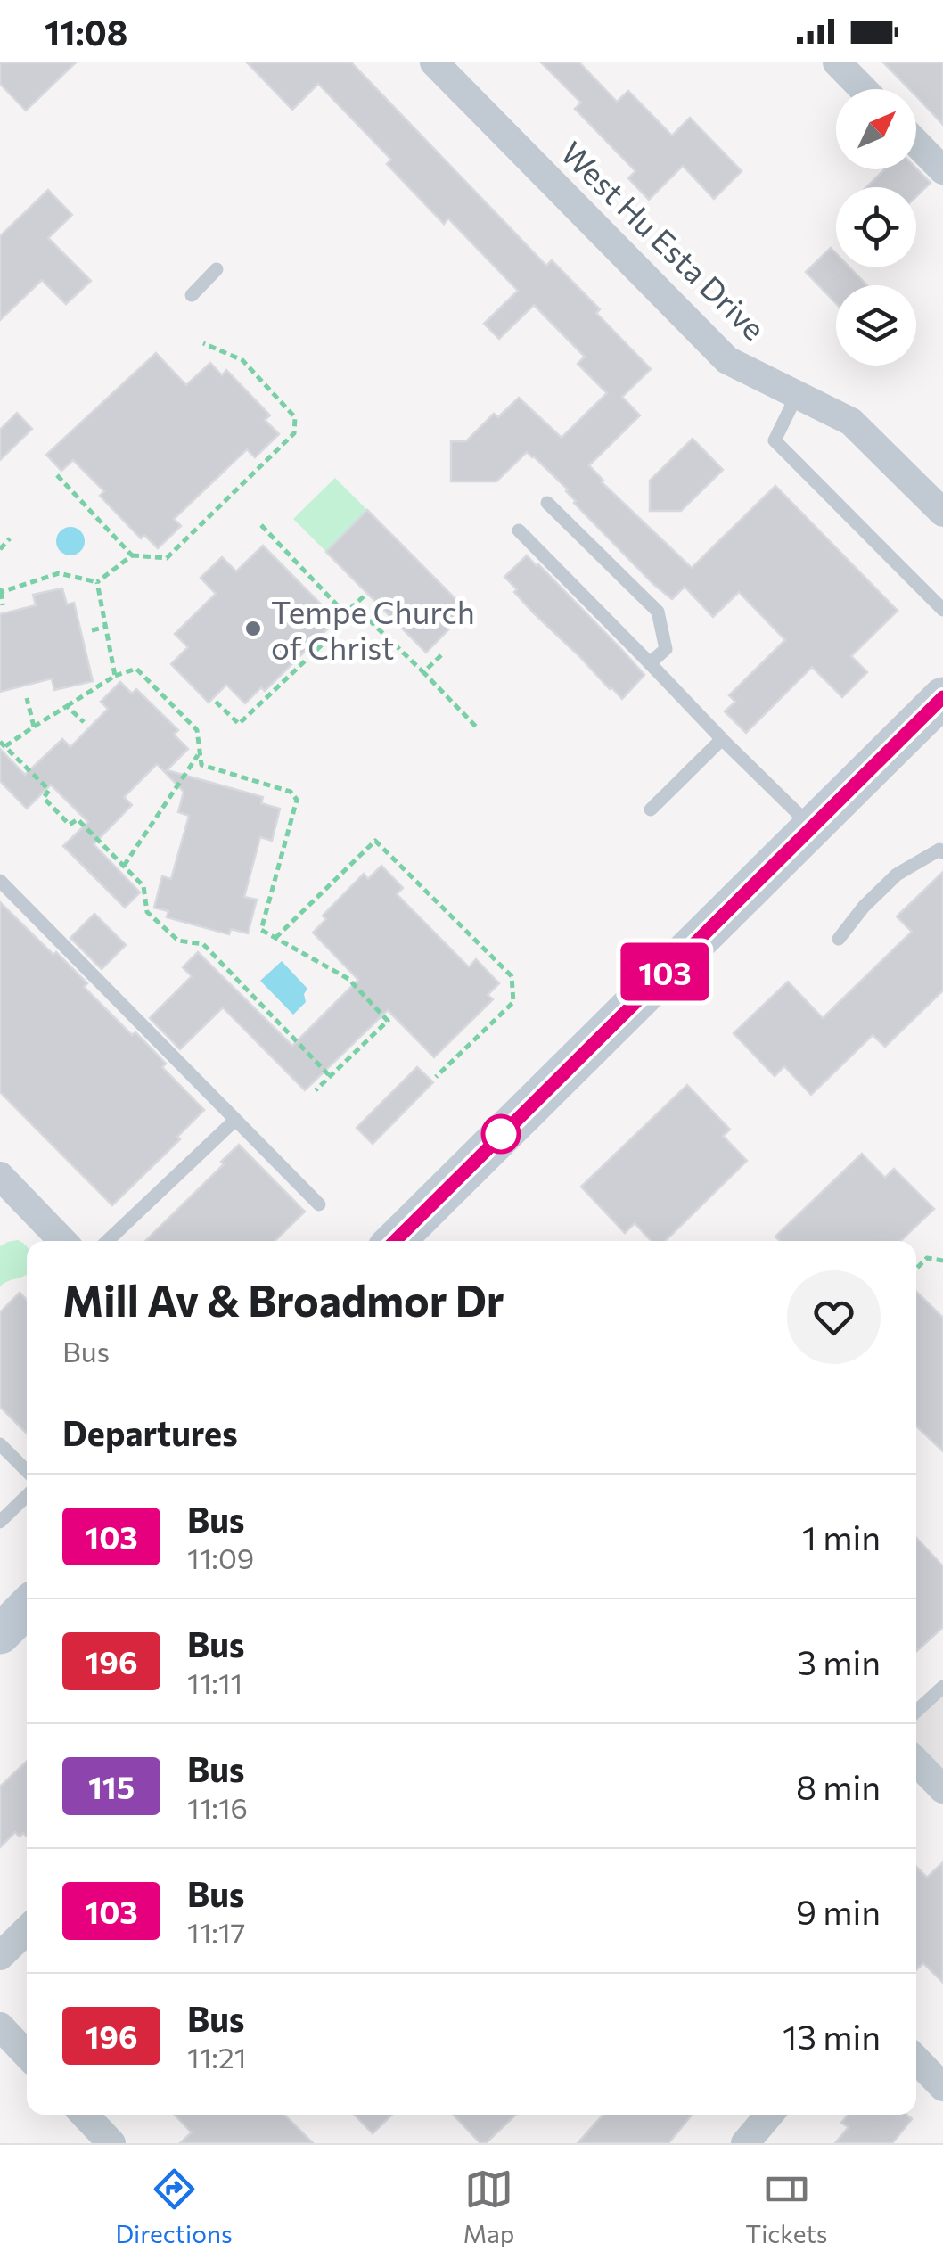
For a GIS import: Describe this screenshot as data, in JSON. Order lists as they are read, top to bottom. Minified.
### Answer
{"streets":{"street":["West Hu Esta Drive"]},"places":["Tempe Church of Christ"],"lines":["bus line 103"],"north":"top right","page":{"status":"11:08","on_map":"103","heading":[["Mill Av & Broadmor Dr","Bus"],"Departures"],"list":[{"mark":"103","name":"Bus","note":"11:09","value":"1 min"},{"mark":"196","name":"Bus","note":"11:11","value":"3 min"},{"mark":"115","name":"Bus","note":"11:16","value":"8 min"},{"mark":"103","name":"Bus","note":"11:17","value":"9 min"},{"mark":"196","name":"Bus","note":"11:21","value":"13 min"}],"tabs":["Directions","Map","Tickets"]}}
